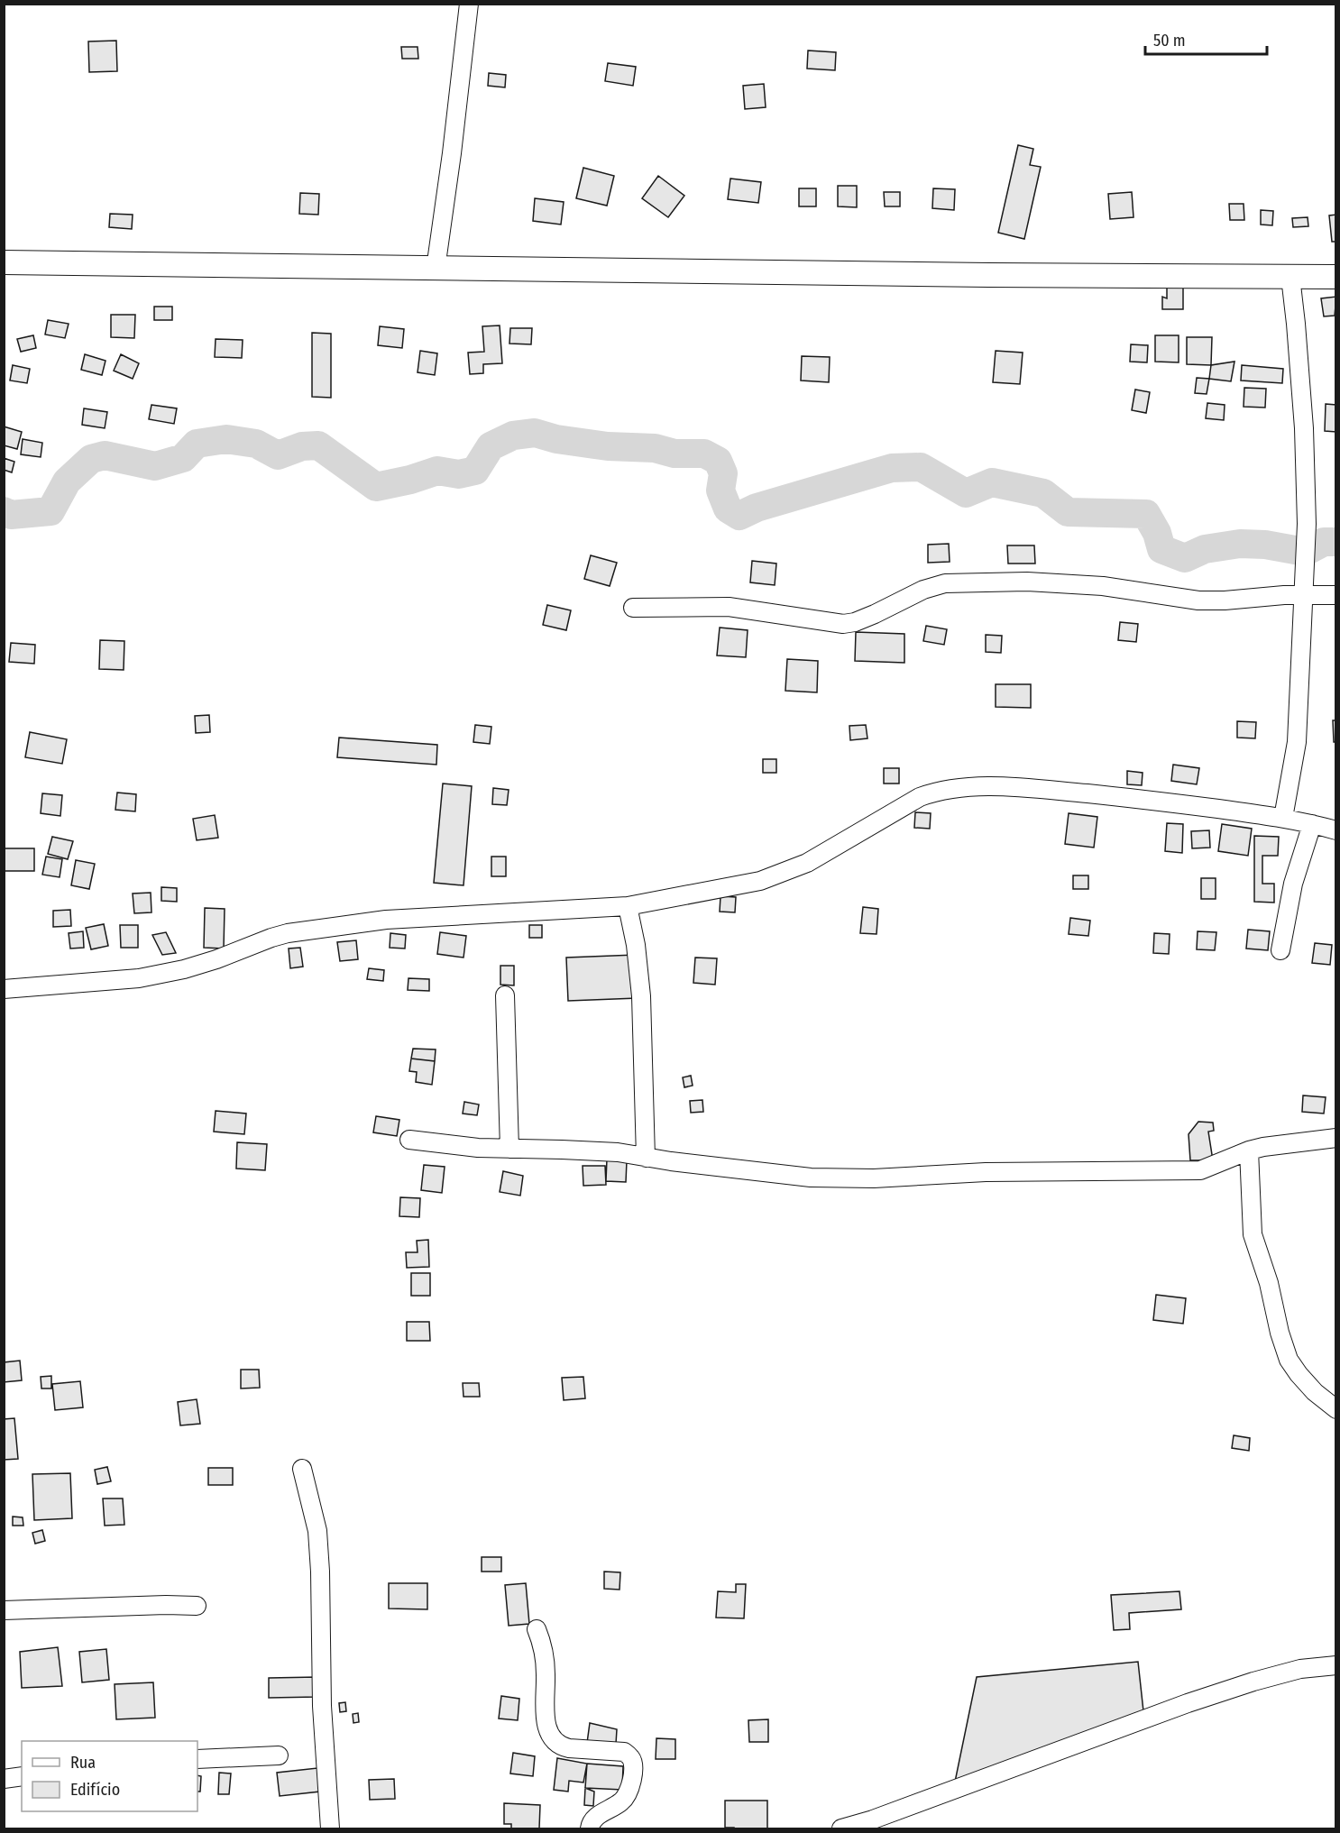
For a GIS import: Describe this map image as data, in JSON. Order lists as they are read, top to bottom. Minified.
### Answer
{"legend":["Rua","Edifício"],"scale_bar":"50 m"}
